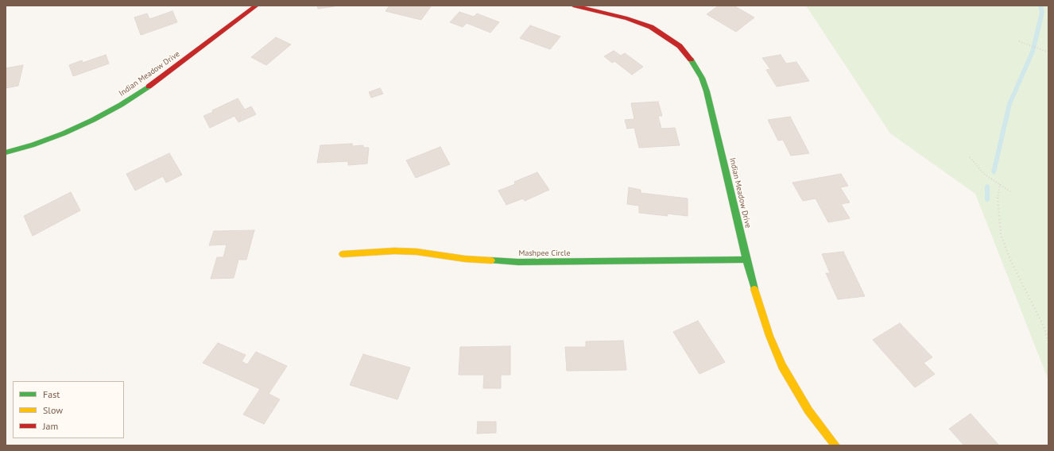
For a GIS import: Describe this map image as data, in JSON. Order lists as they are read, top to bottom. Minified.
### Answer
{"streets":{"street":["Indian Meadow Drive","Mashpee Circle"]},"crossings":[["Indian Meadow Drive","Mashpee Circle"]],"legend":["Fast","Slow","Jam"]}
